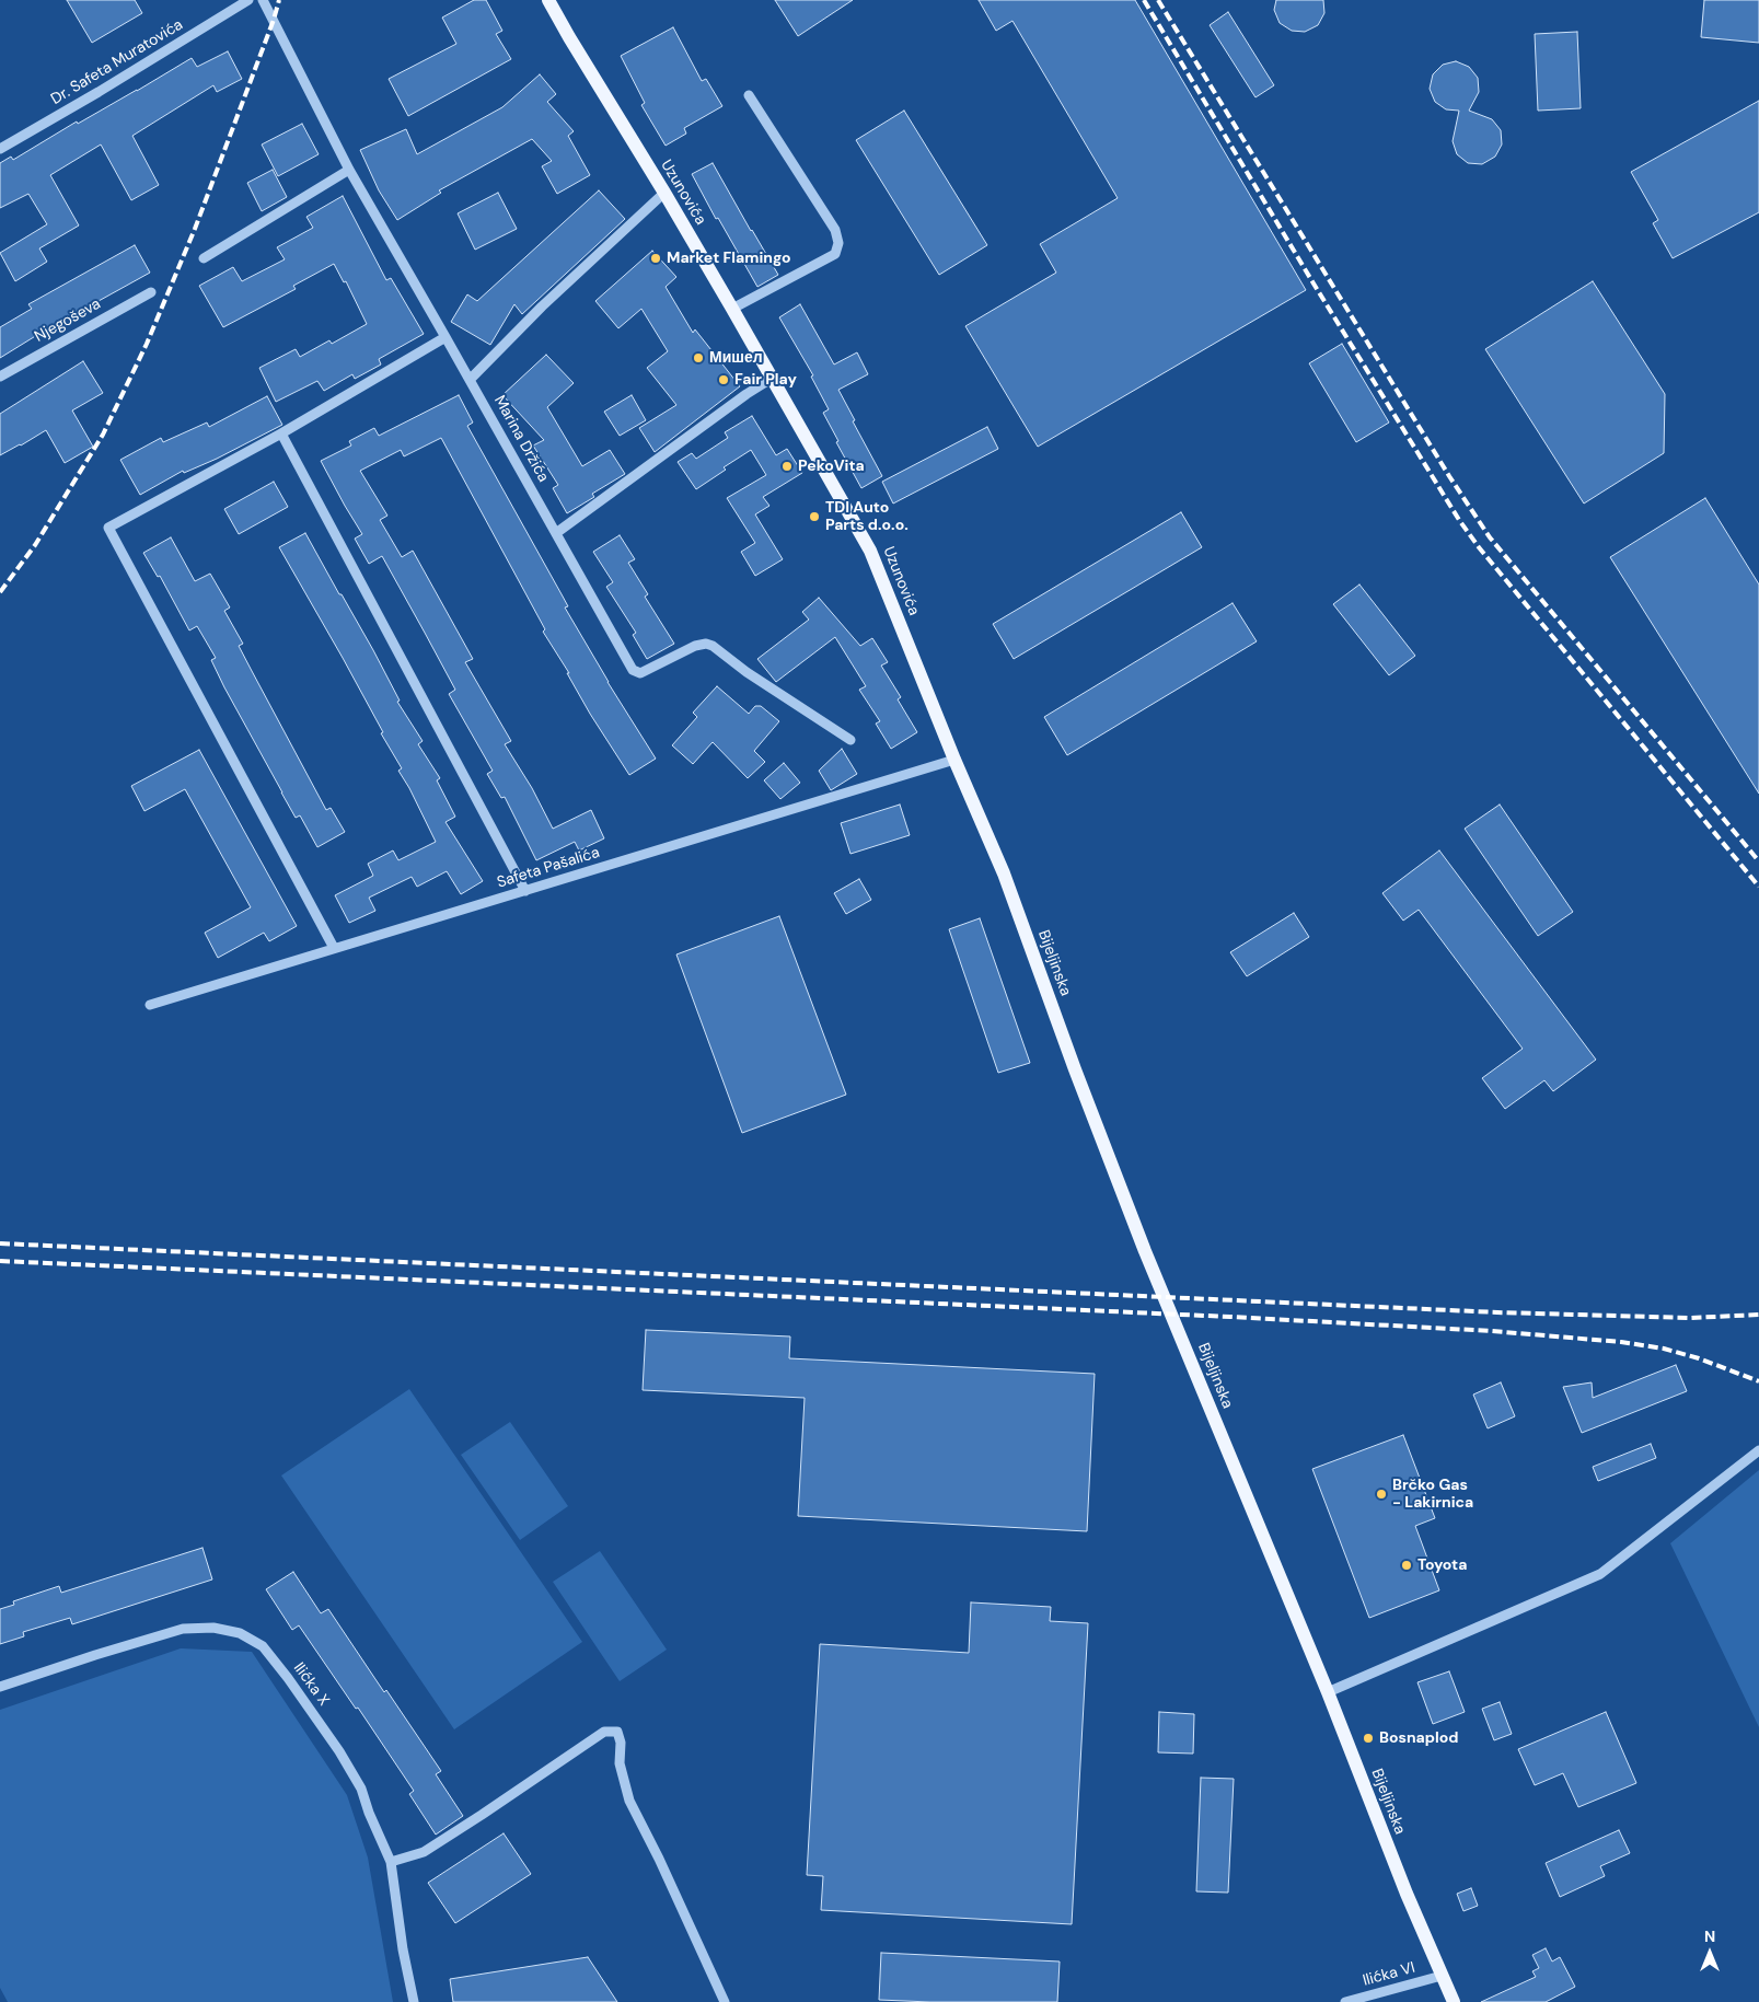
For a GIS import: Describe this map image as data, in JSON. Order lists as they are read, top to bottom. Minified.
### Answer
{"streets":{"main road":["Uzunovića","Bijeljinska"],"street":["Dr. Safeta Muratovića","Njegoševa","Marina Držića","Safeta Pašalića","Ilićka X","Ilićka VI"]},"crossings":[["Uzunovića","Safeta Pašalića"],["Uzunovića","Bijeljinska"],["Safeta Pašalića","Bijeljinska"],["Bijeljinska","Ilićka VI"]],"places":["Market Flamingo","Мишел","Fair Play","PekoVita","TDI Auto Parts d.o.o.","Brčko Gas - Lakirnica","Toyota","Bosnaplod"],"north":"top"}
